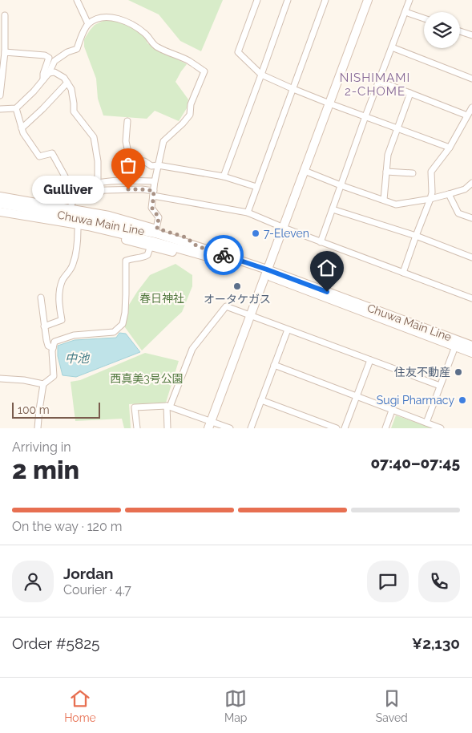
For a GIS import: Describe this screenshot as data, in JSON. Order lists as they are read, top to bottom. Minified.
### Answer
{"streets":{"main road":["Chuwa Main Line"]},"districts":["NISHIMAMI 2-CHOME"],"water":["中池"],"parks":["春日神社","西真美3号公園"],"places":["Gulliver","7-Eleven","オータケガス","住友不動産","Sugi Pharmacy"],"scale_bar":"100 m","page":{"bubble":"Gulliver","scale":"100 m","heading":["2 min","Arriving in","07:40–07:45"],"panel":["Jordan","Courier · 4.7","Order #5825","¥2,130"],"bar":"On the way · 120 m","tabs":["Home","Map","Saved"]}}
